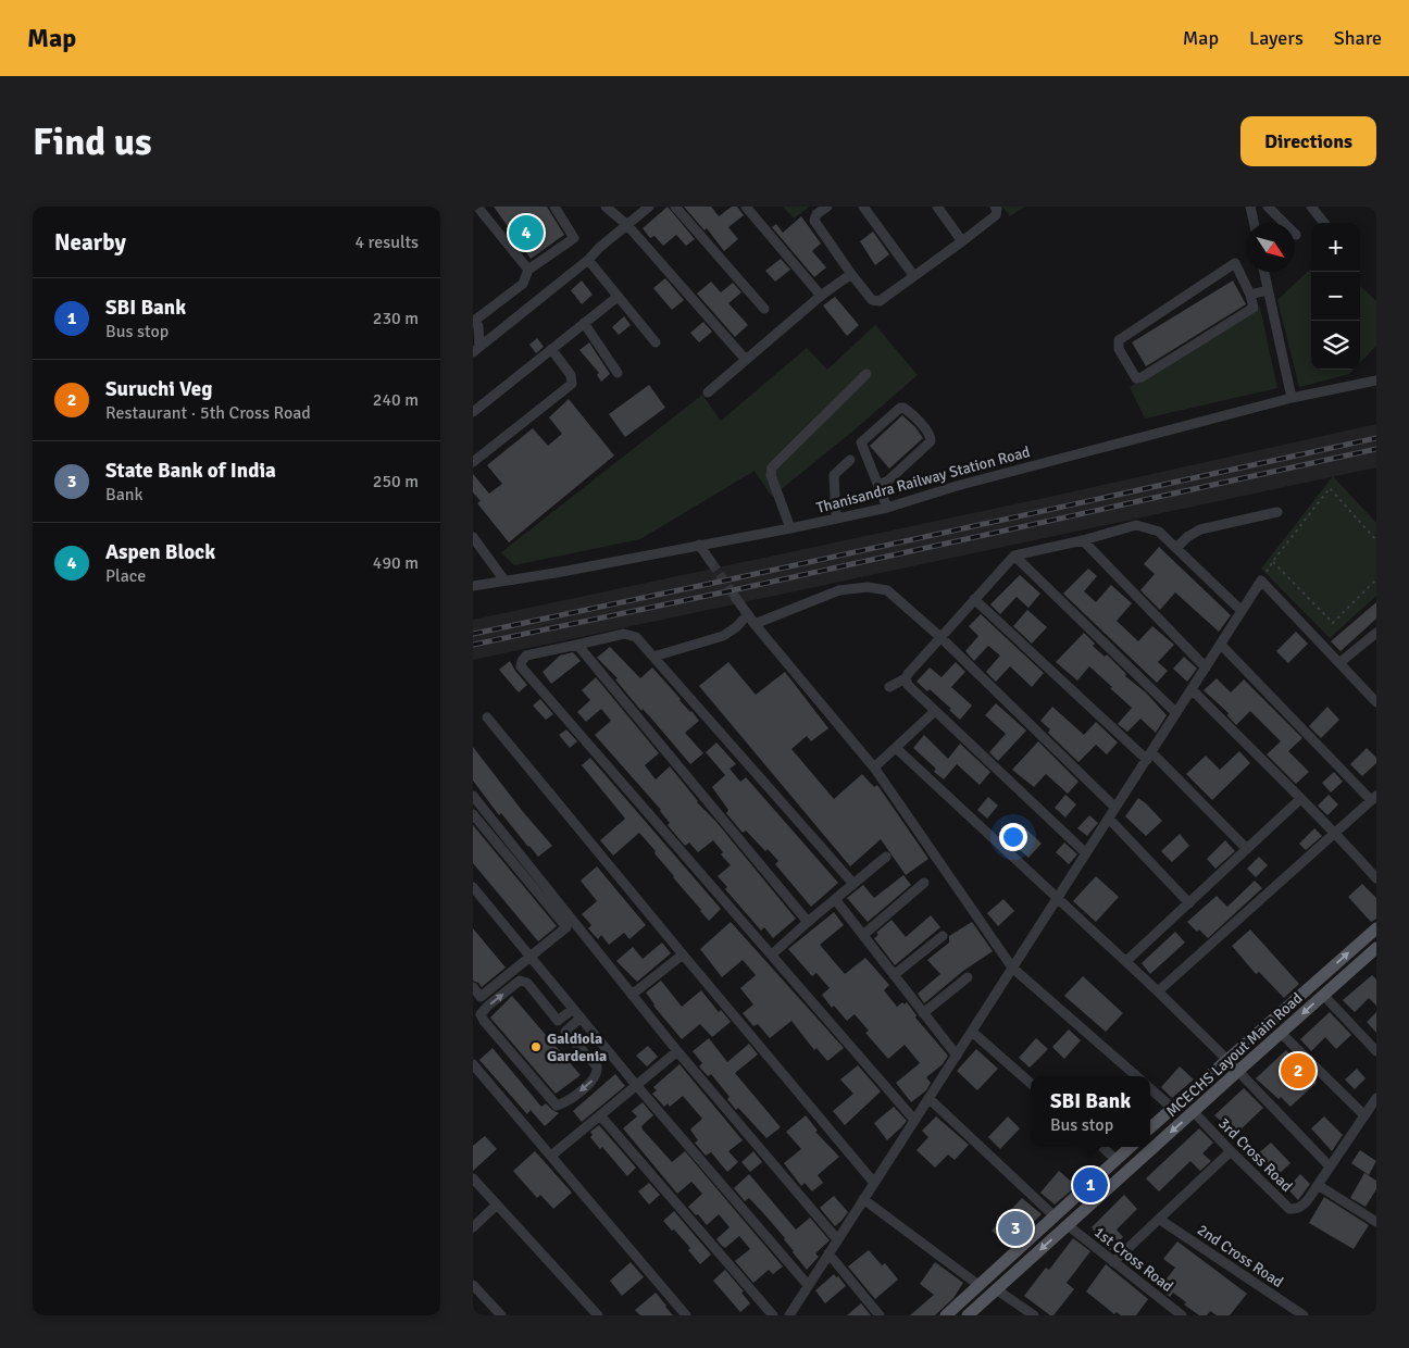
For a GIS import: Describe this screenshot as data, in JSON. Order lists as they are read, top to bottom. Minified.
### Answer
{"streets":{"main road":["MCECHS Layout Main Road"],"street":["Thanisandra Railway Station Road","3rd Cross Road","2nd Cross Road","1st Cross Road"]},"crossings":[["MCECHS Layout Main Road","3rd Cross Road"],["MCECHS Layout Main Road","1st Cross Road"]],"places":["Galdiola Gardenia"],"north":"bottom right","page":{"header":"Map","nav":["Map","Layers","Share"],"buttons":"Directions","title":"Find us","heading":["Nearby","4 results"],"pins":["4","2","1","3"],"map_buttons":["+","−"],"list":[{"mark":"1","name":"SBI Bank","note":"Bus stop","value":"230 m"},{"mark":"2","name":"Suruchi Veg","note":"Restaurant · 5th Cross Road","value":"240 m"},{"mark":"3","name":"State Bank of India","note":"Bank","value":"250 m"},{"mark":"4","name":"Aspen Block","note":"Place","value":"490 m"}],"popup":["SBI Bank","Bus stop"]}}
